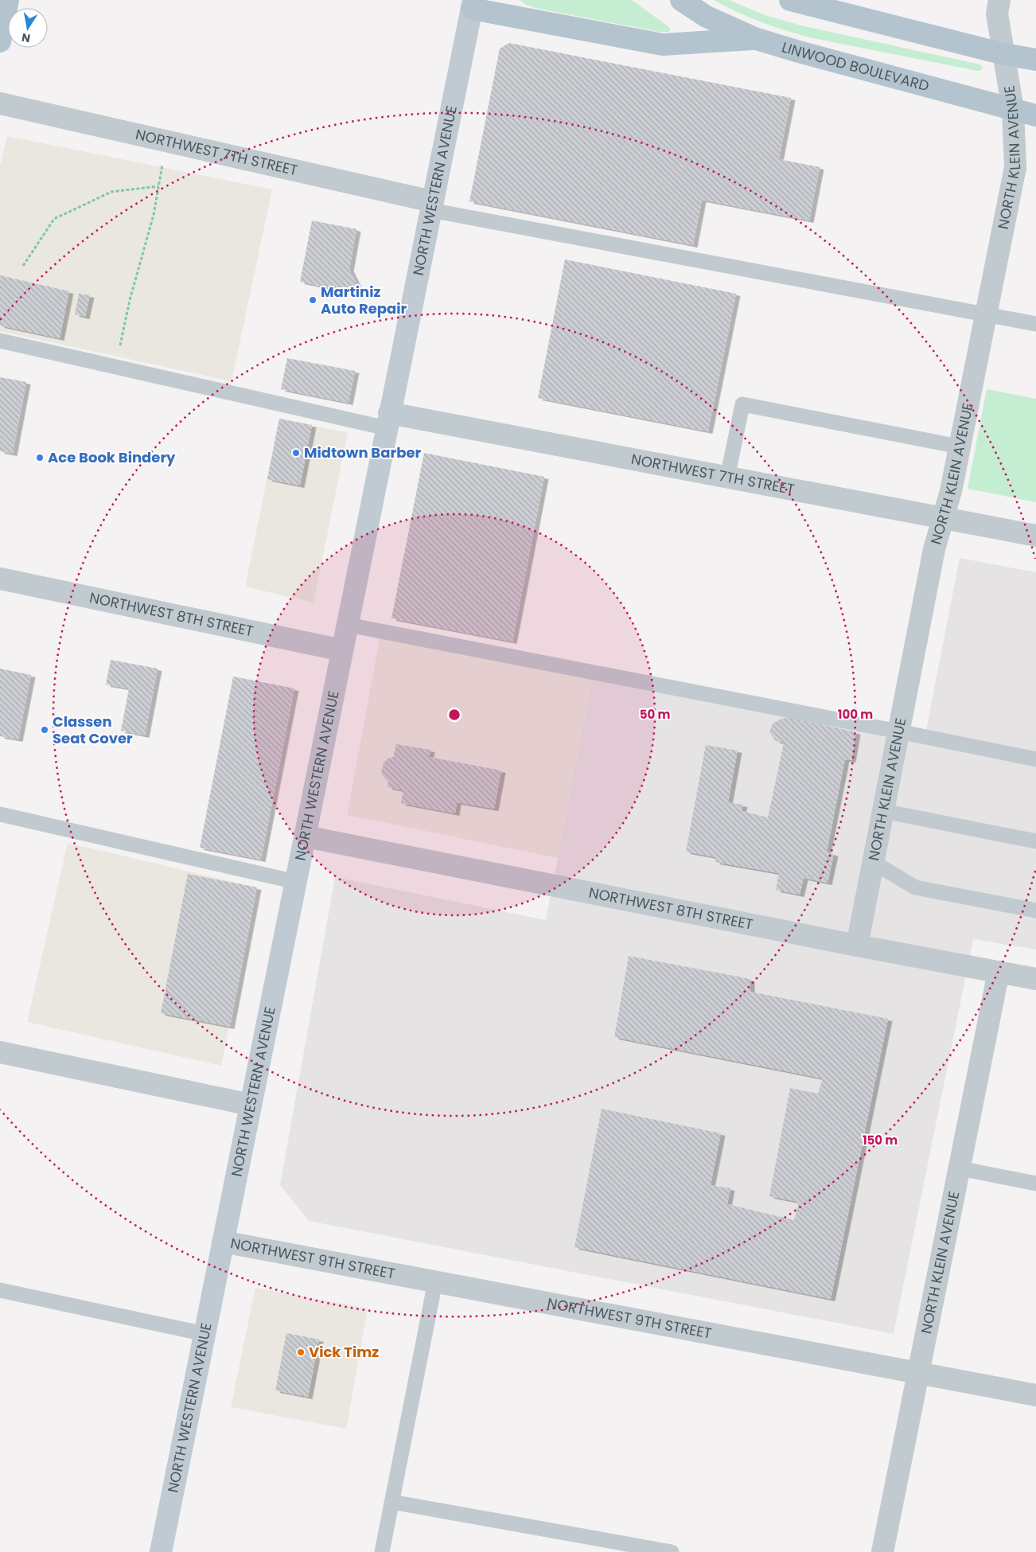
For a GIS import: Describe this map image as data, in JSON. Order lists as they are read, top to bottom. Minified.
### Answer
{"streets":{"main road":["LINWOOD BOULEVARD","NORTH WESTERN AVENUE"],"street":["NORTHWEST 7TH STREET","NORTH KLEIN AVENUE","NORTHWEST 8TH STREET","NORTHWEST 9TH STREET"]},"crossings":[["LINWOOD BOULEVARD","NORTH KLEIN AVENUE"],["NORTHWEST 7TH STREET","NORTH KLEIN AVENUE"],["NORTHWEST 7TH STREET","NORTH WESTERN AVENUE"],["NORTH KLEIN AVENUE","NORTHWEST 8TH STREET"],["NORTH KLEIN AVENUE","NORTHWEST 9TH STREET"],["NORTH WESTERN AVENUE","NORTHWEST 8TH STREET"],["NORTH WESTERN AVENUE","NORTHWEST 9TH STREET"]],"places":["Martiniz Auto Repair","Midtown Barber","Ace Book Bindery","Classen Seat Cover","Vick Timz"],"north":"bottom","rings":["50 m","100 m","150 m"]}
